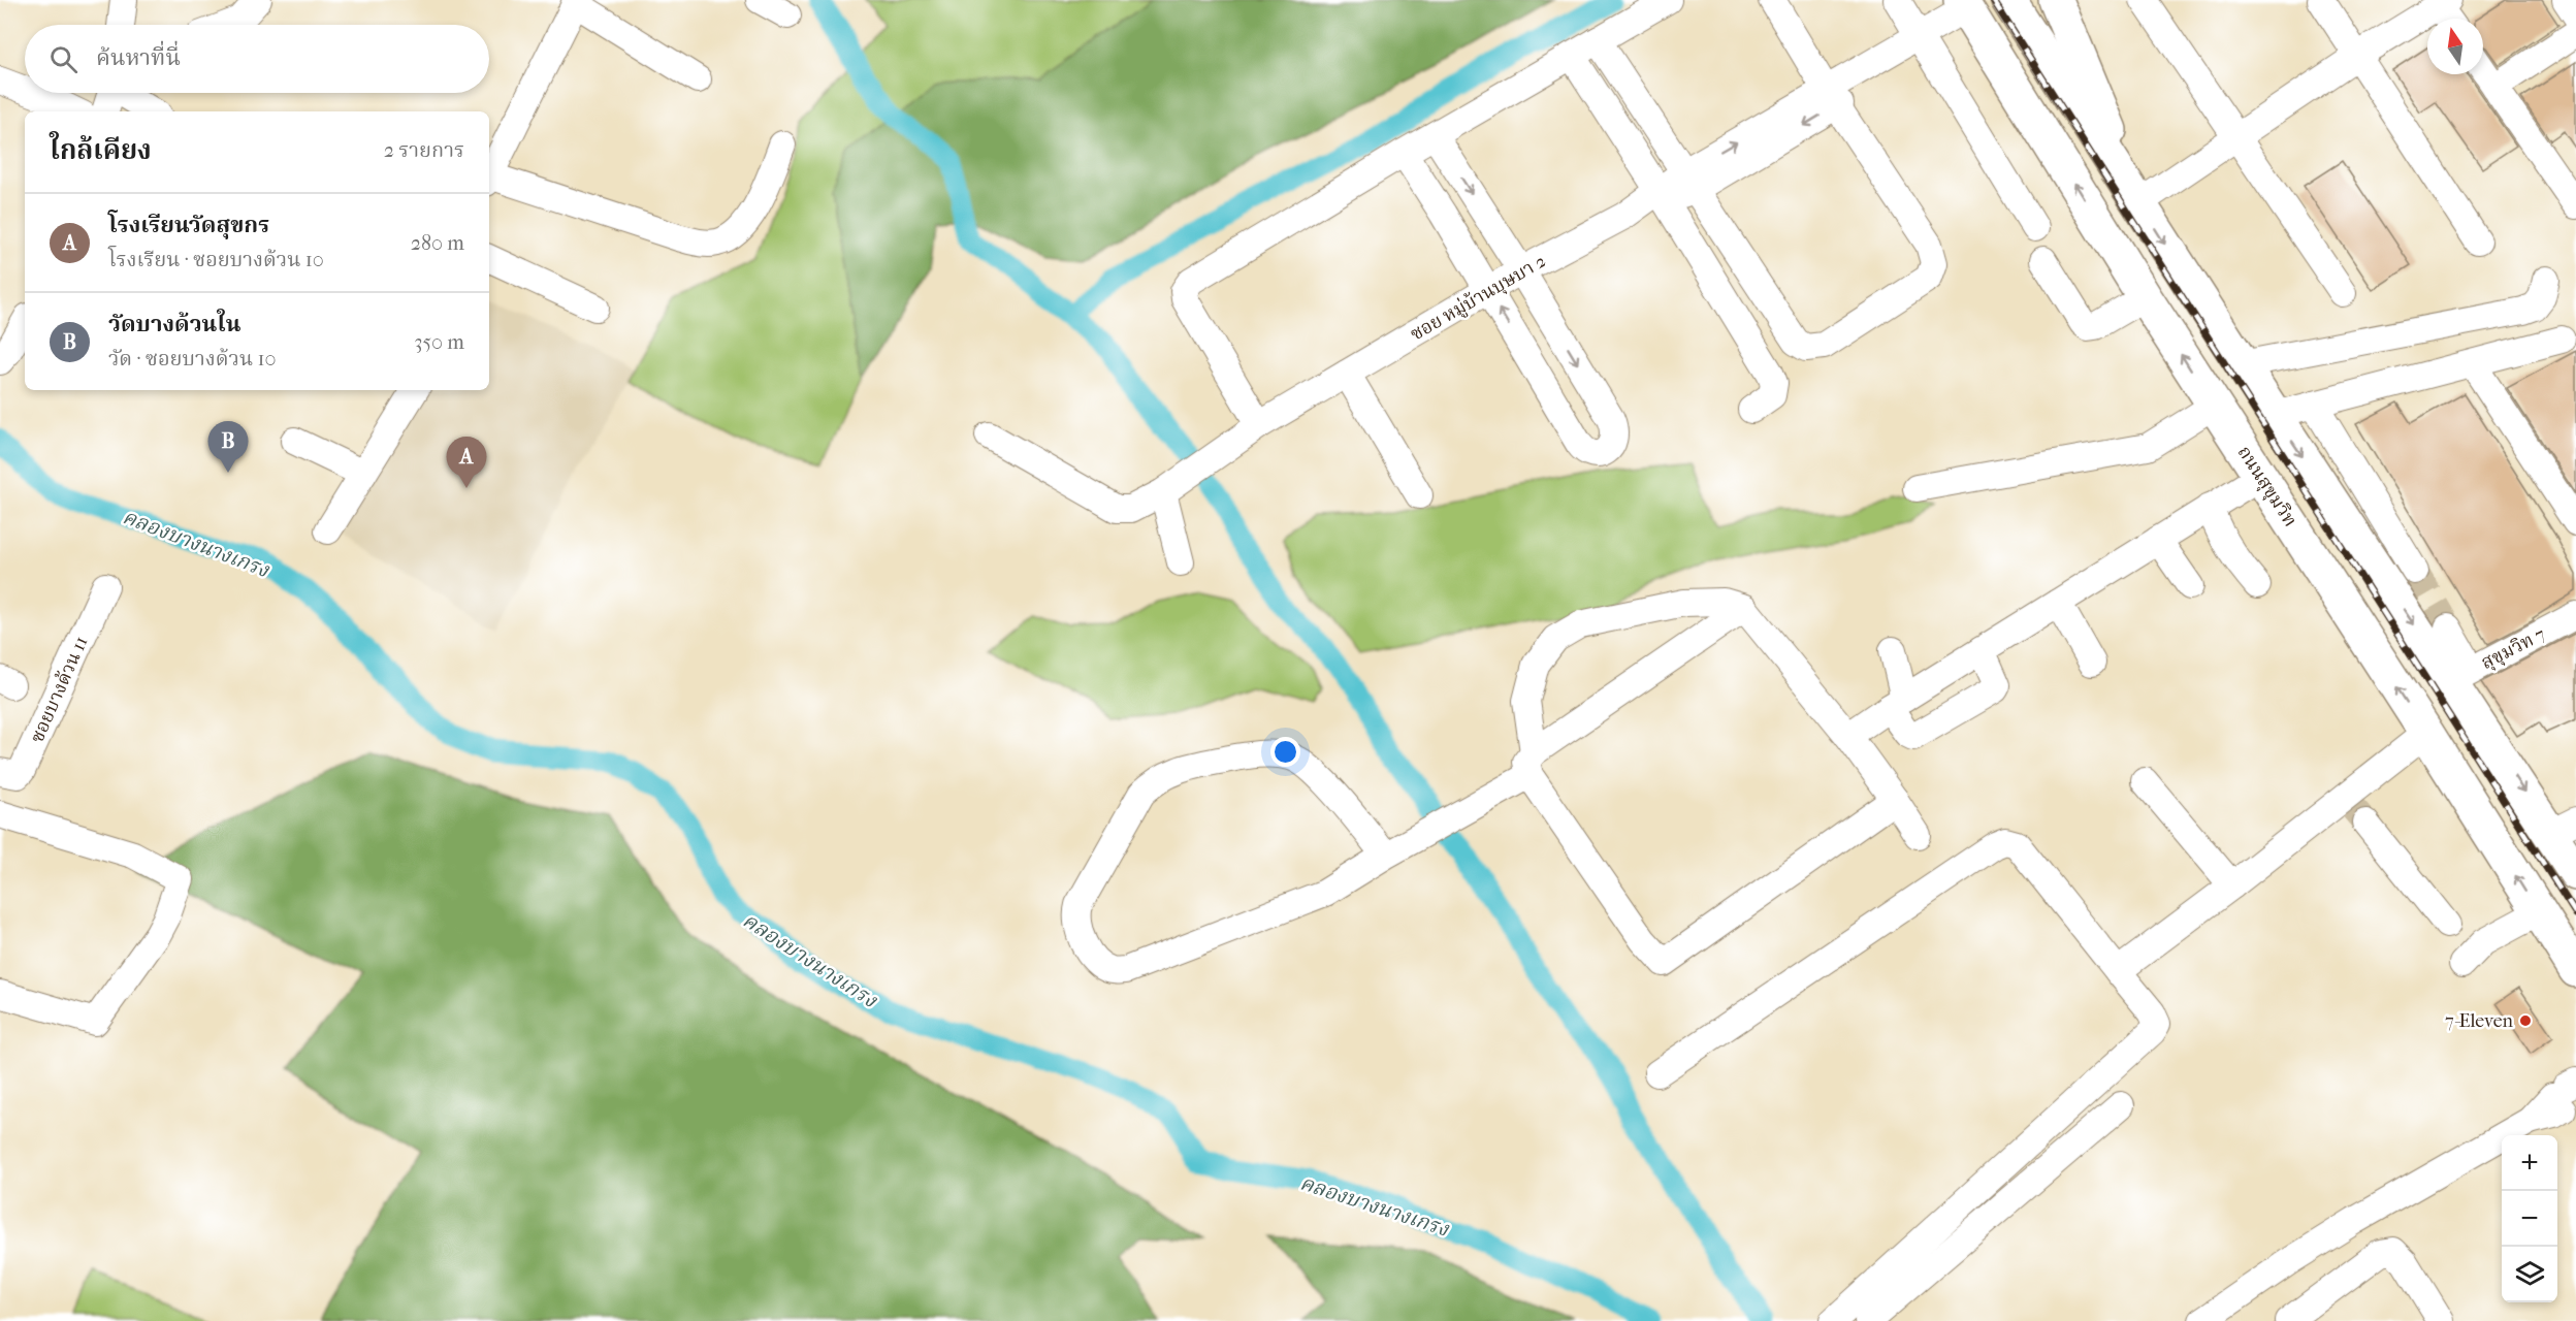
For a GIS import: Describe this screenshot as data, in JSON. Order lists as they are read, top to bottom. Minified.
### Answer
{"streets":{"highway":["ถนนสุขุมวิท"],"street":["ซอย หมู่บ้านบุษบา 2","สุขุมวิท 7","ซอยบางด้วน 11"]},"crossings":[["ซอย หมู่บ้านบุษบา 2","ถนนสุขุมวิท"]],"water":["คลองบางนางเกรง"],"places":["7-Eleven"],"north":"top","page":{"search":"ค้นหาที่นี่","heading":["ใกล้เคียง","2 รายการ"],"list":[{"mark":"A","name":"โรงเรียนวัดสุขกร","note":"โรงเรียน · ซอยบางด้วน 10","value":"280 m"},{"mark":"B","name":"วัดบางด้วนใน","note":"วัด · ซอยบางด้วน 10","value":"350 m"}],"pins":["B","A"],"map_buttons":["+","−"]}}
